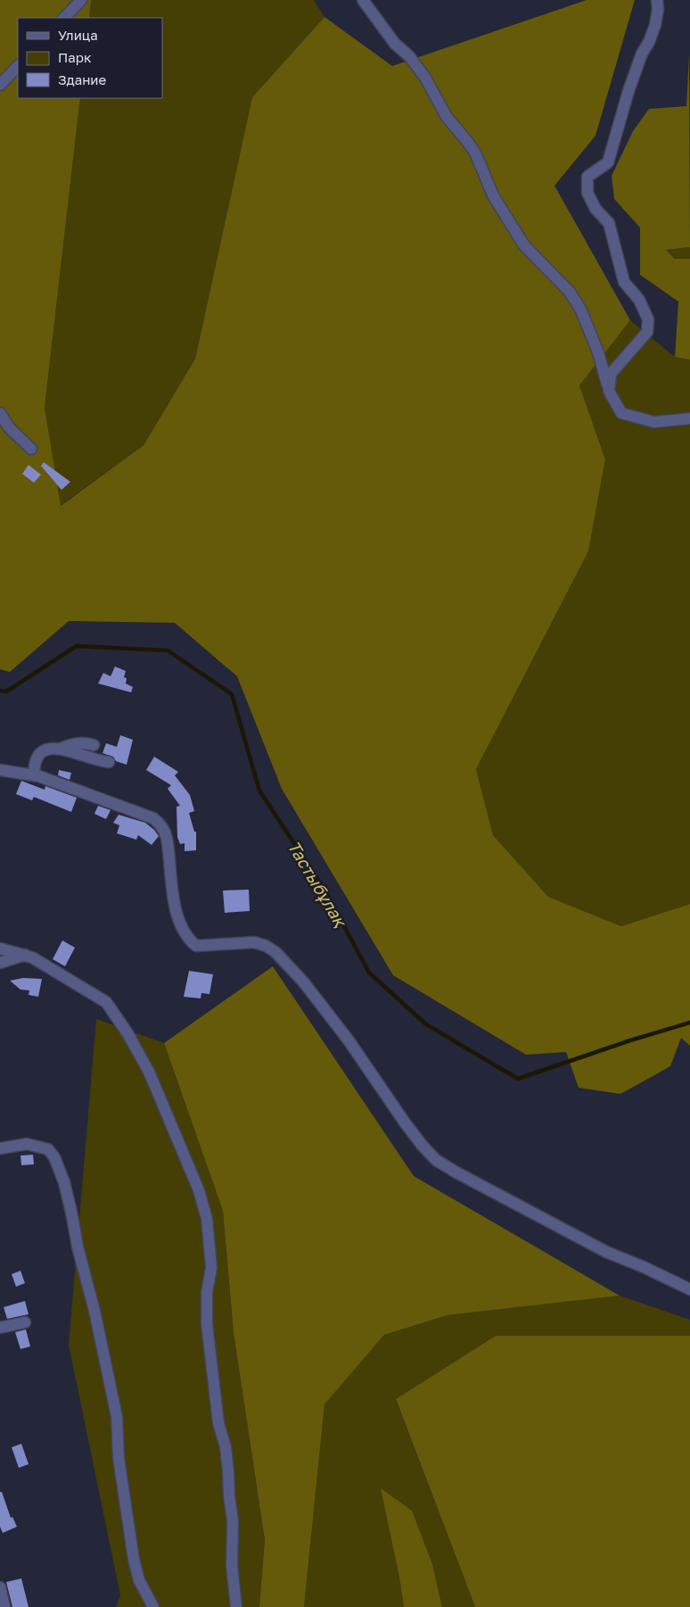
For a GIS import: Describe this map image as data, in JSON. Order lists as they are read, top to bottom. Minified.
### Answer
{"water":["Тастыбұлақ"],"legend":["Улица","Парк","Здание"]}
